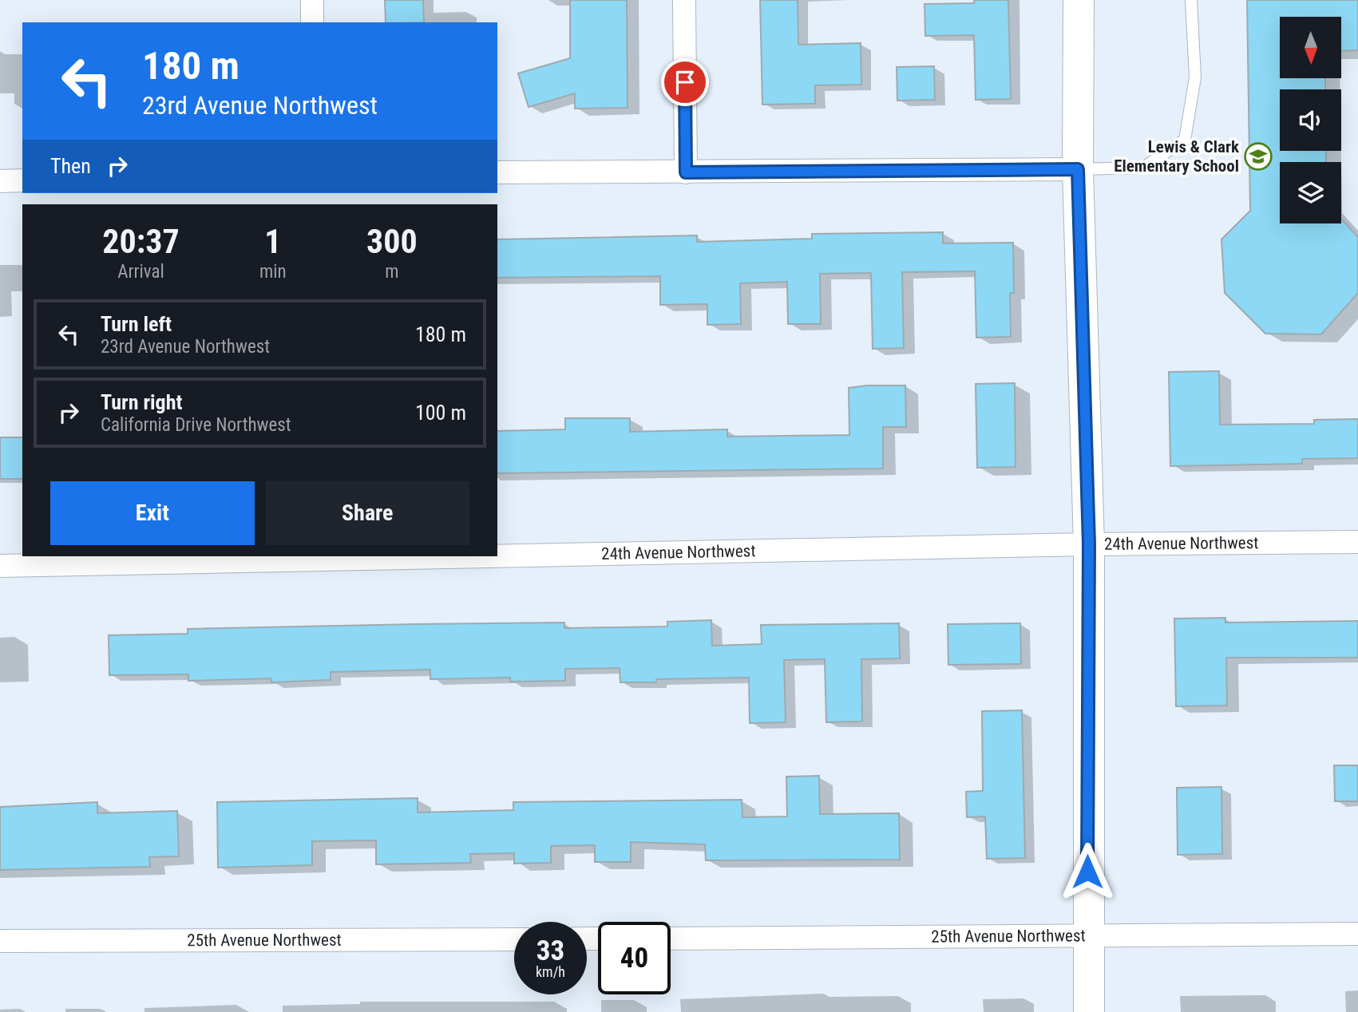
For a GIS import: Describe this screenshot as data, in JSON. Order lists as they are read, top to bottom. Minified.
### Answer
{"streets":{"street":["24th Avenue Northwest","25th Avenue Northwest"]},"places":{"school or university":["Lewis & Clark Elementary School"]},"north":"bottom","page":{"turn":["180 m","23rd Avenue Northwest"],"then":"Then","eta":["20:37","Arrival","1","min","300","m"],"list":[{"name":"Turn left","note":"23rd Avenue Northwest","value":"180 m"},{"name":"Turn right","note":"California Drive Northwest","value":"100 m"}],"buttons":["Exit","Share"],"speed":"33 km/h","limit":"40"}}
